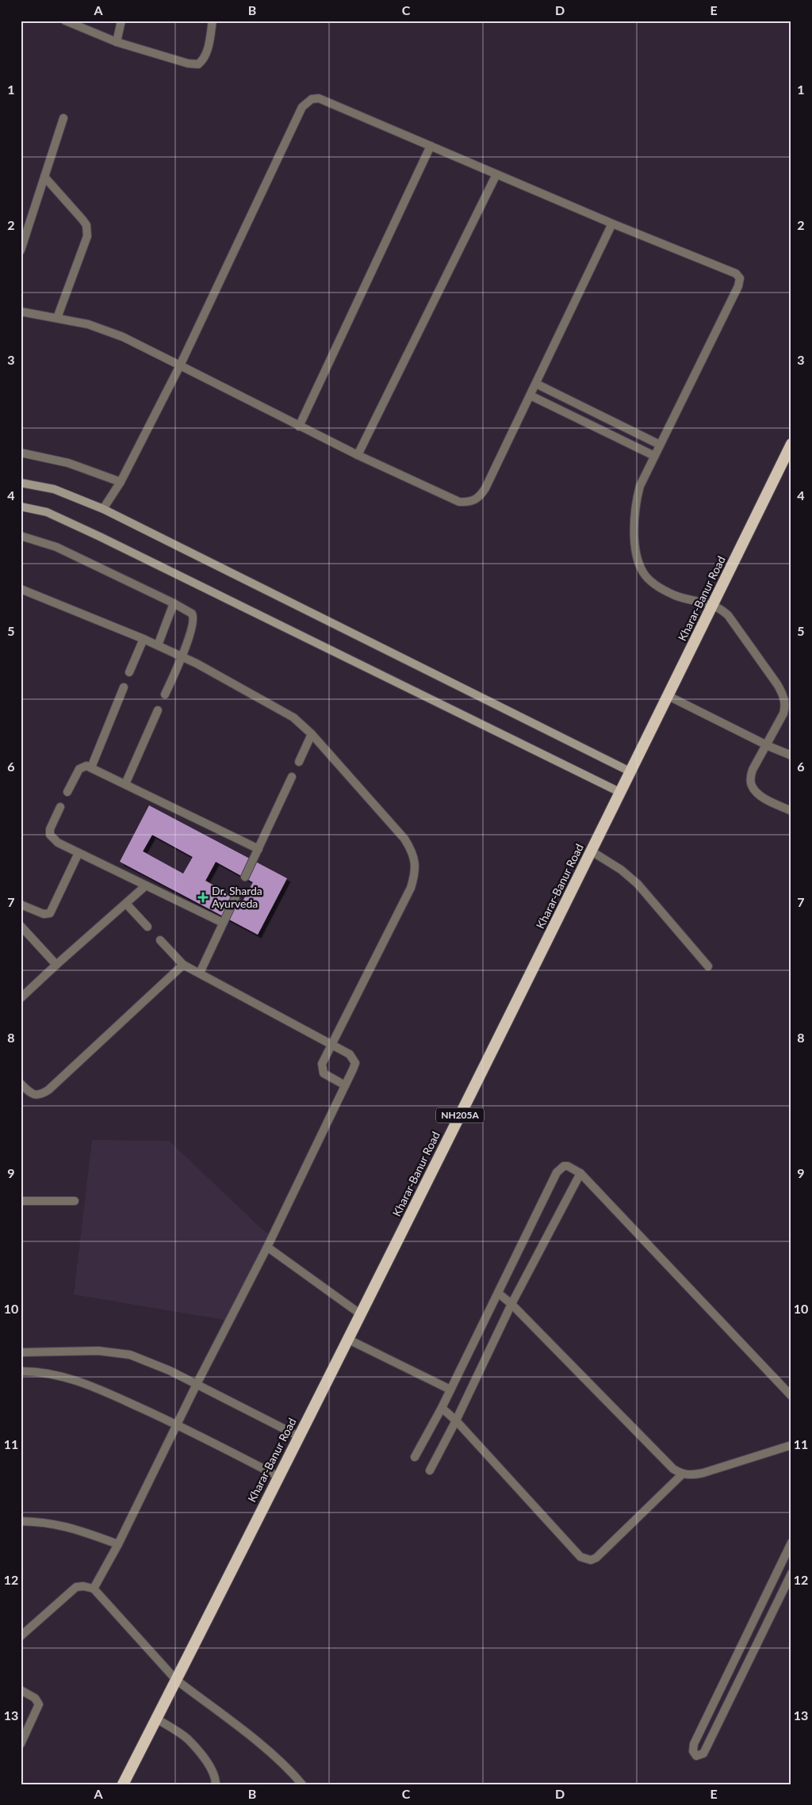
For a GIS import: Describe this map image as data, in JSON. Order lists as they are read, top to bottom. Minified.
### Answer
{"streets":{"highway":["Kharar-Banur Road","NH205A"]},"places":{"health":["Dr. Sharda Ayurveda"]},"grid":{"columns":["A","B","C","D","E"],"rows":["1","2","3","4","5","6","7","8","9","10","11","12","13"]}}
